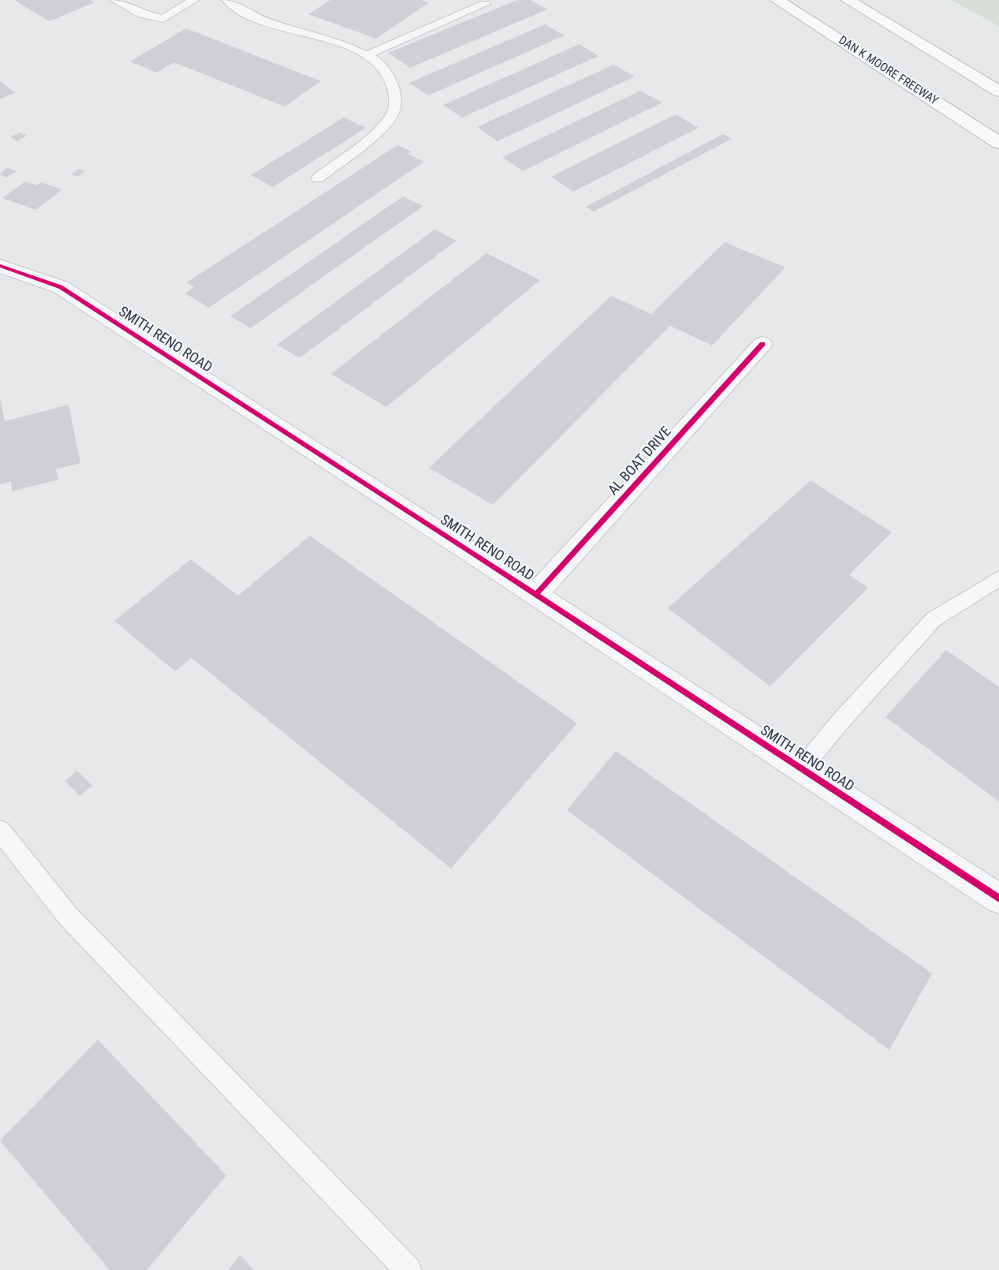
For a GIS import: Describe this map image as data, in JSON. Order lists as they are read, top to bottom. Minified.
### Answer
{"streets":{"highway":["DAN K MOORE FREEWAY"],"street":["SMITH RENO ROAD","AL BOAT DRIVE"]},"crossings":[["SMITH RENO ROAD","AL BOAT DRIVE"]]}
